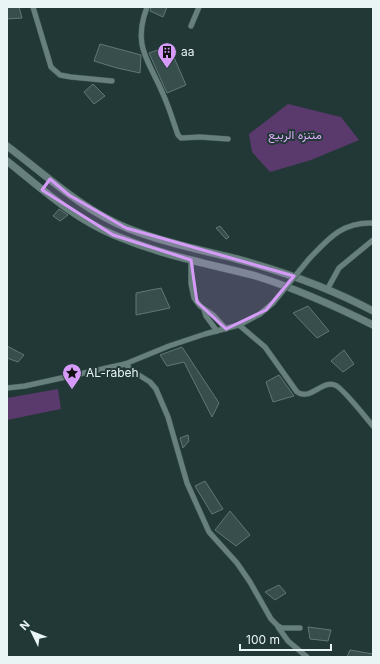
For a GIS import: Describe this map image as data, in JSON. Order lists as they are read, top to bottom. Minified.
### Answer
{"parks":["متنزه الربيع"],"places":{"building":["aa"],"place":["AL-rabeh"]},"scale_bar":"100 m","north":"top left"}
